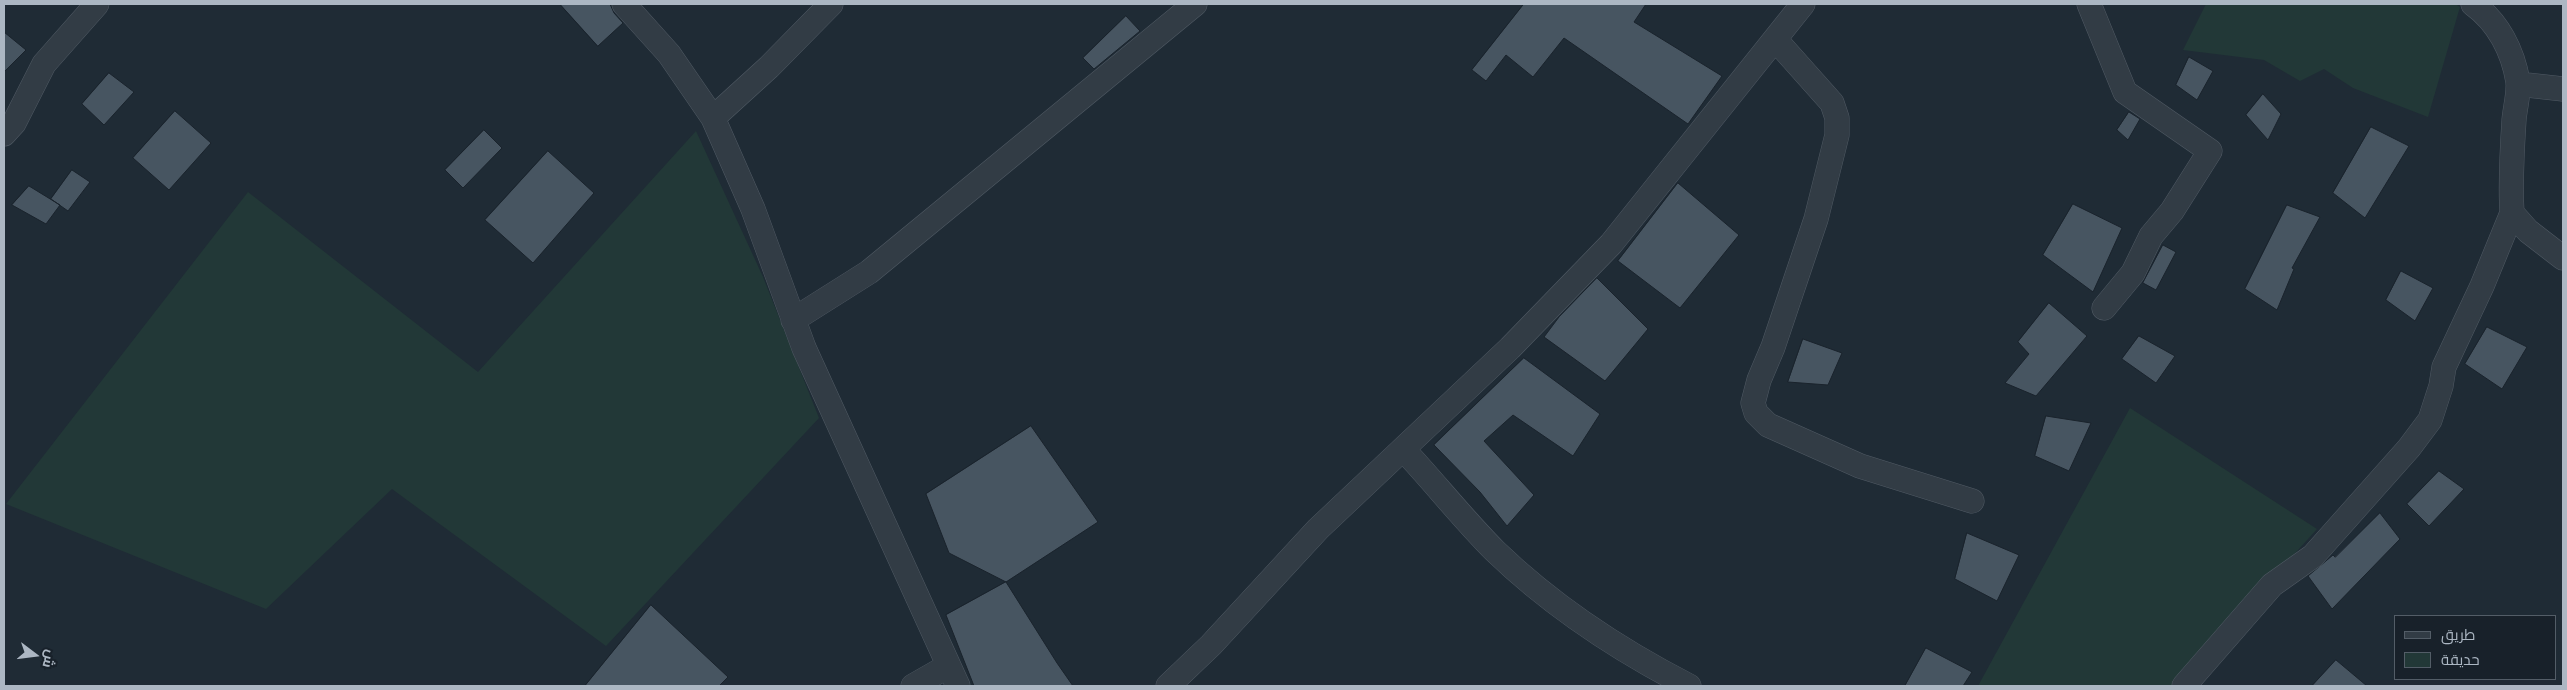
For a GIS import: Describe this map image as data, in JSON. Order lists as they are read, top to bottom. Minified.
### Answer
{"legend":["طريق","حديقة"],"north":"right"}
